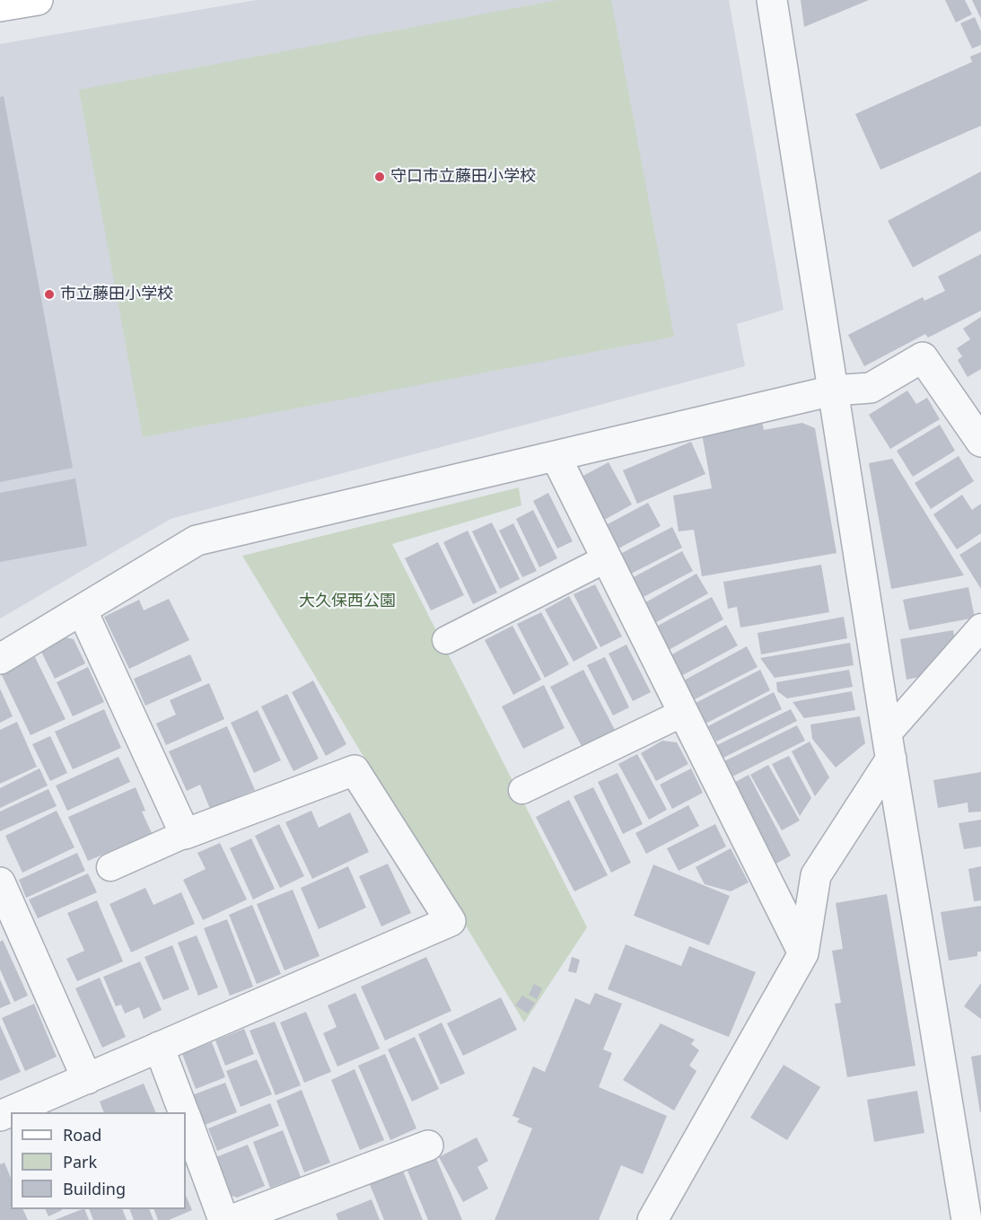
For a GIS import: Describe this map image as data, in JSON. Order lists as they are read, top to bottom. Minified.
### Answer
{"parks":["大久保西公園"],"places":["守口市立藤田小学校","市立藤田小学校"],"legend":["Road","Park","Building"]}
